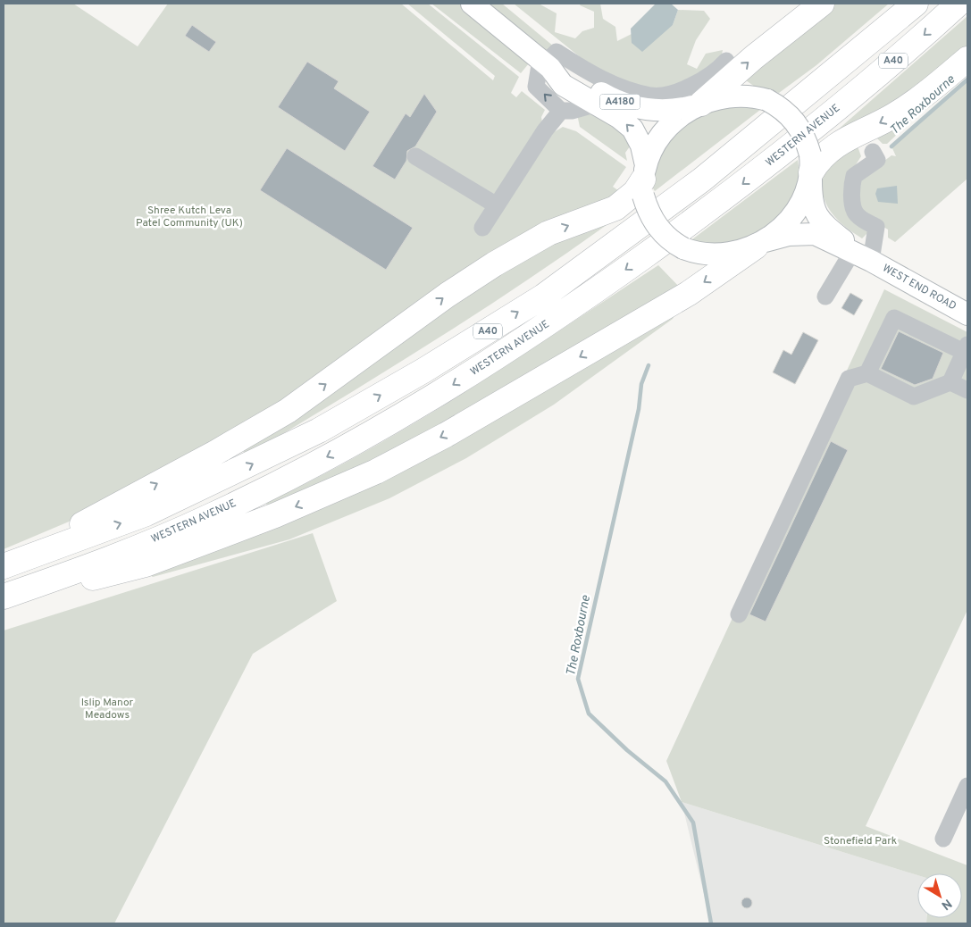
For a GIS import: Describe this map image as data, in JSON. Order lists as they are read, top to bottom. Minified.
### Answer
{"streets":{"highway":["A40","WESTERN AVENUE"],"main road":["A4180","WEST END ROAD"]},"crossings":[["A4180","WEST END ROAD"]],"water":["The Roxbourne"],"parks":["Shree Kutch Leva Patel Community (UK)","Islip Manor Meadows","Stonefield Park"],"north":"bottom right"}
